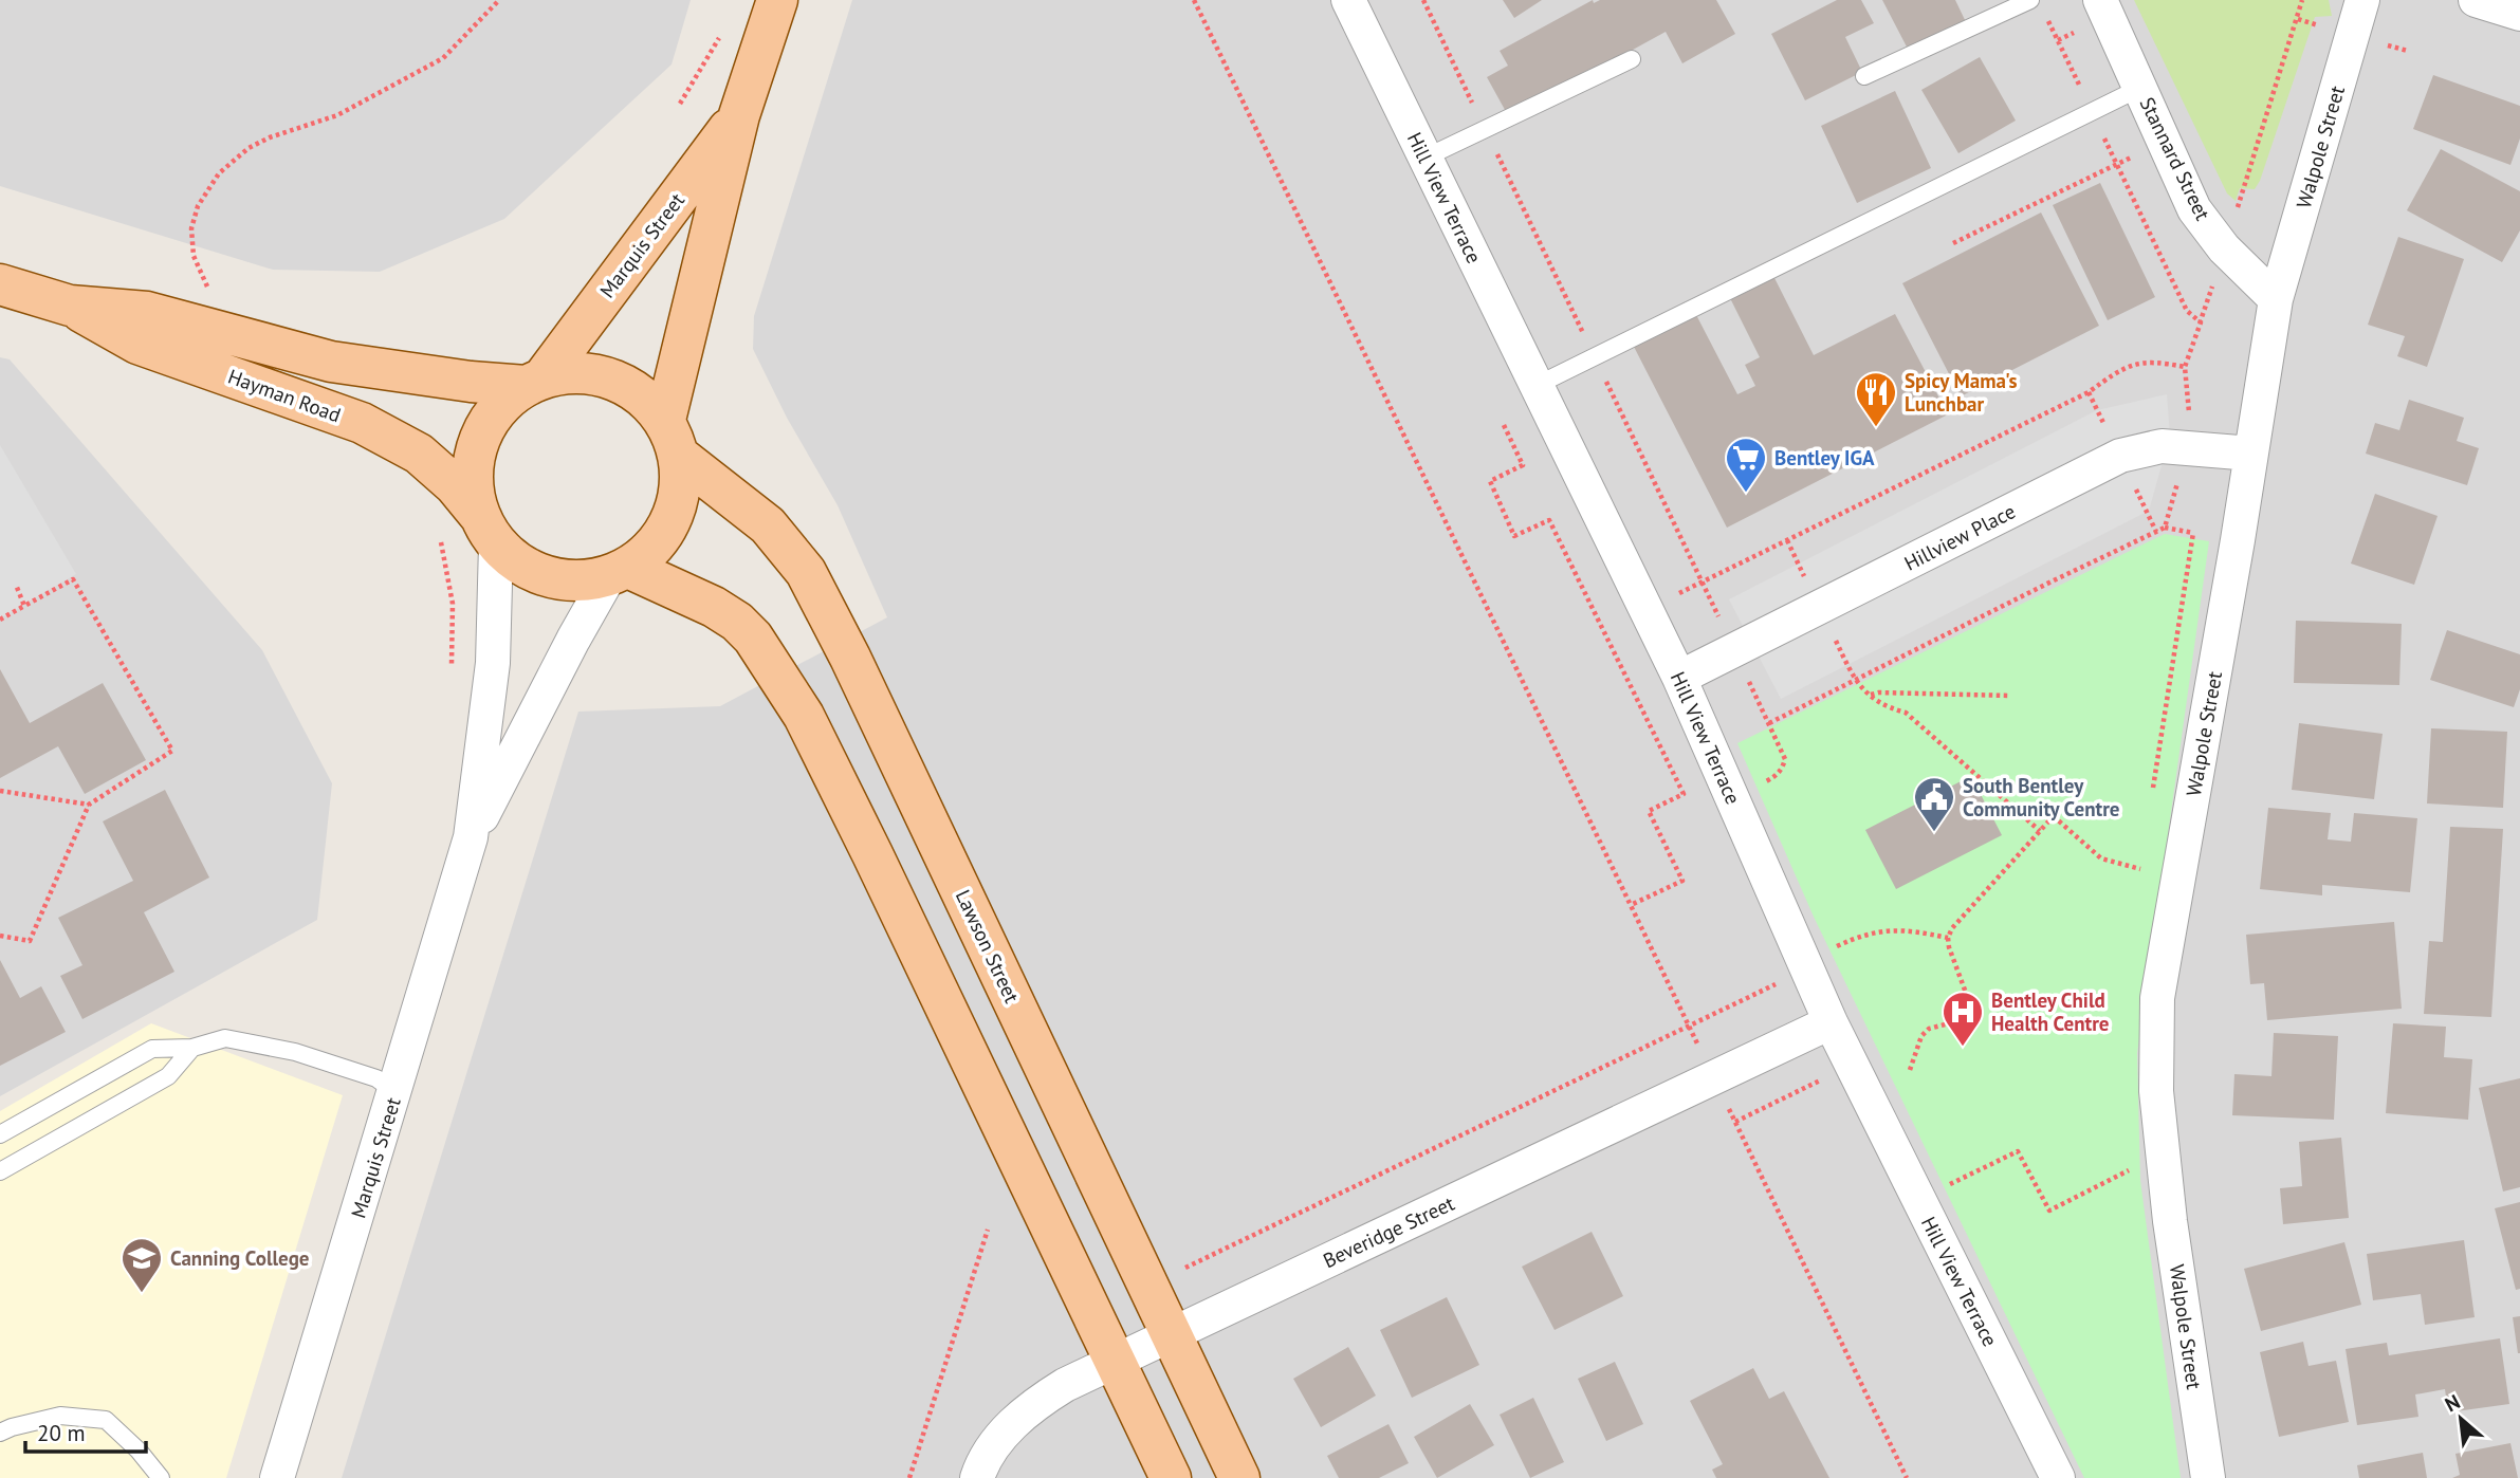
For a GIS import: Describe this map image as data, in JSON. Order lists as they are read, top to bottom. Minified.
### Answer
{"streets":{"main road":["Marquis Street","Hayman Road","Lawson Street"],"street":["Walpole Street","Stannard Street","Hill View Terrace","Hillview Place","Beveridge Street"]},"crossings":[["Walpole Street","Stannard Street"],["Walpole Street","Hillview Place"],["Hill View Terrace","Hillview Place"],["Hill View Terrace","Beveridge Street"],["Marquis Street","Hayman Road"],["Marquis Street","Lawson Street"],["Hayman Road","Lawson Street"],["Lawson Street","Beveridge Street"]],"places":{"restaurant":["Spicy Mama's Lunchbar"],"supermarket":["Bentley IGA"],"public building":["South Bentley Community Centre"],"hospital":["Bentley Child Health Centre"],"school or university":["Canning College"]},"scale_bar":"20 m","north":"top left"}
